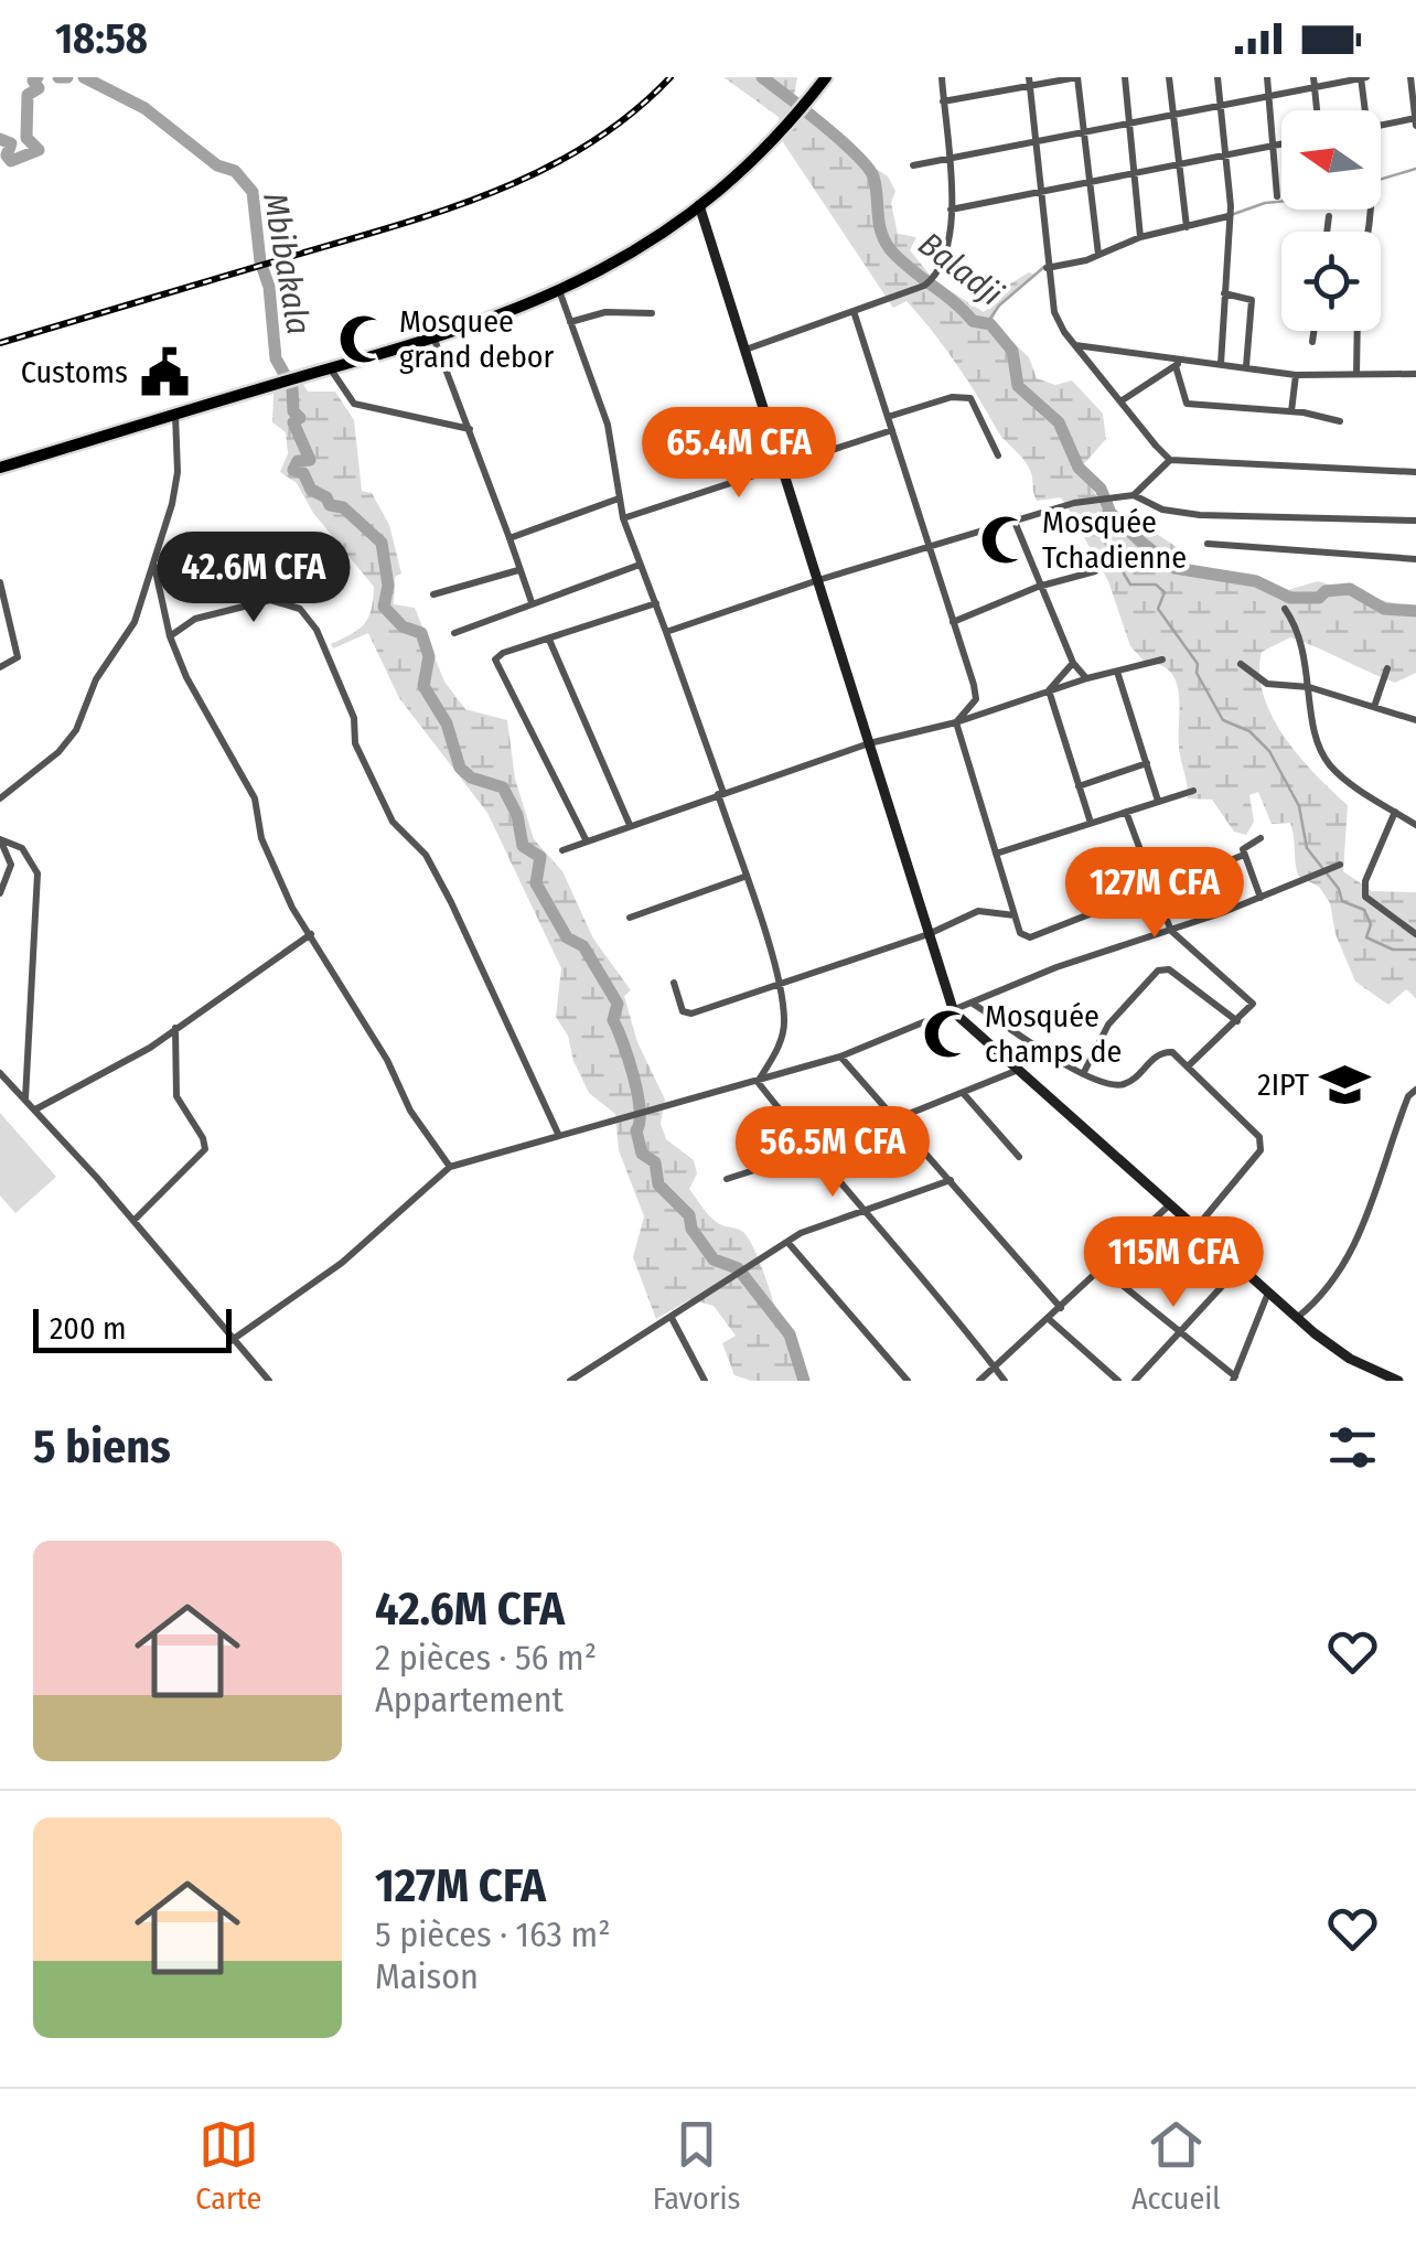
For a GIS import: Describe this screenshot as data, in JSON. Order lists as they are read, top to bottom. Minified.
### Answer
{"water":["Mbibakala","Baladji"],"places":{"mosque":["Mosquee grand debor","Mosquée Tchadienne","Mosquée champs de"],"public building":["Customs"],"school or university":["2IPT"]},"scale_bar":"200 m","north":"left","page":{"status":"18:58","price":["65.4M CFA","42.6M CFA","127M CFA","56.5M CFA","115M CFA"],"scale":"200 m","heading":"5 biens","list":[{"name":"42.6M CFA","note":"2 pièces · 56 m² · Appartement"},{"name":"127M CFA","note":"5 pièces · 163 m² · Maison"}],"tabs":["Carte","Favoris","Accueil"]}}
